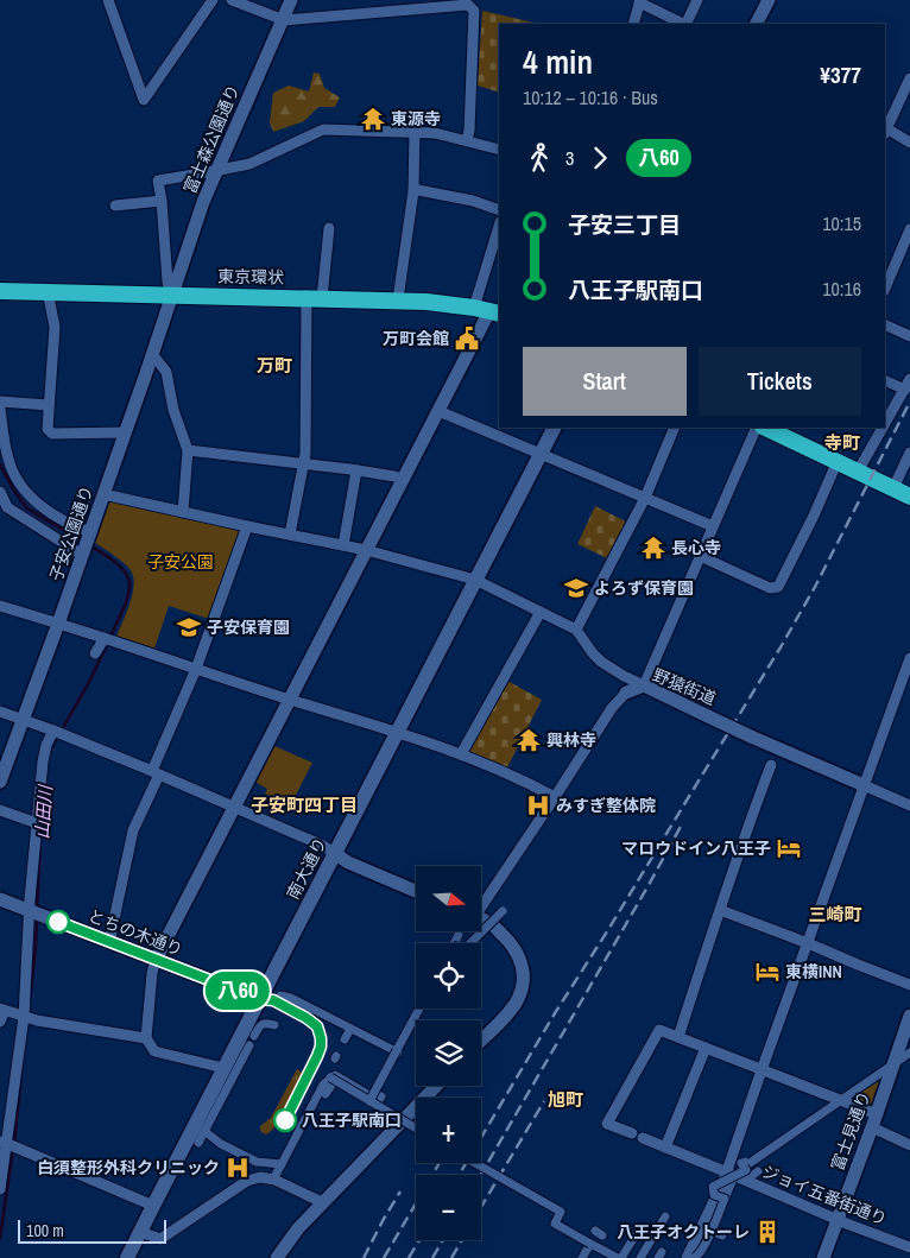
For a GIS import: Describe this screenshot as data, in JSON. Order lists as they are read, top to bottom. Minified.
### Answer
{"streets":{"highway":["東京環状"],"main road":["南大通り"],"street":["富士森公園通り","子安公園通り","野猿街道","とちの木通り","富士見通り","ジョイ五番街通り"]},"crossings":[["富士森公園通り","東京環状"],["富士森公園通り","子安公園通り"],["東京環状","子安公園通り"],["南大通り","とちの木通り"],["富士見通り","ジョイ五番街通り"]],"districts":["万町","寺町","子安町四丁目","三崎町","旭町"],"water":["山田川"],"parks":["子安公園"],"places":{"temple":["東源寺","長心寺","興林寺"],"public building":["万町会館"],"school or university":["よろず保育園","子安保育園"],"hospital":["みすぎ整体院","白須整形外科クリニック"],"hotel":["マロウドイン八王子","東横INN"],"other":["八王子駅南口"],"building":["八王子オクトーレ"]},"lines":["bus line 八60"],"scale_bar":"100 m","north":"right","page":{"on_map":"八60","heading":["4 min","10:12 – 10:16 · Bus","¥377"],"legs":["3","八60"],"list":[{"name":"子安三丁目","value":"10:15"},{"name":"八王子駅南口","value":"10:16"}],"buttons":["Start","Tickets"],"map_buttons":["+","−"],"scale":"100 m"}}
